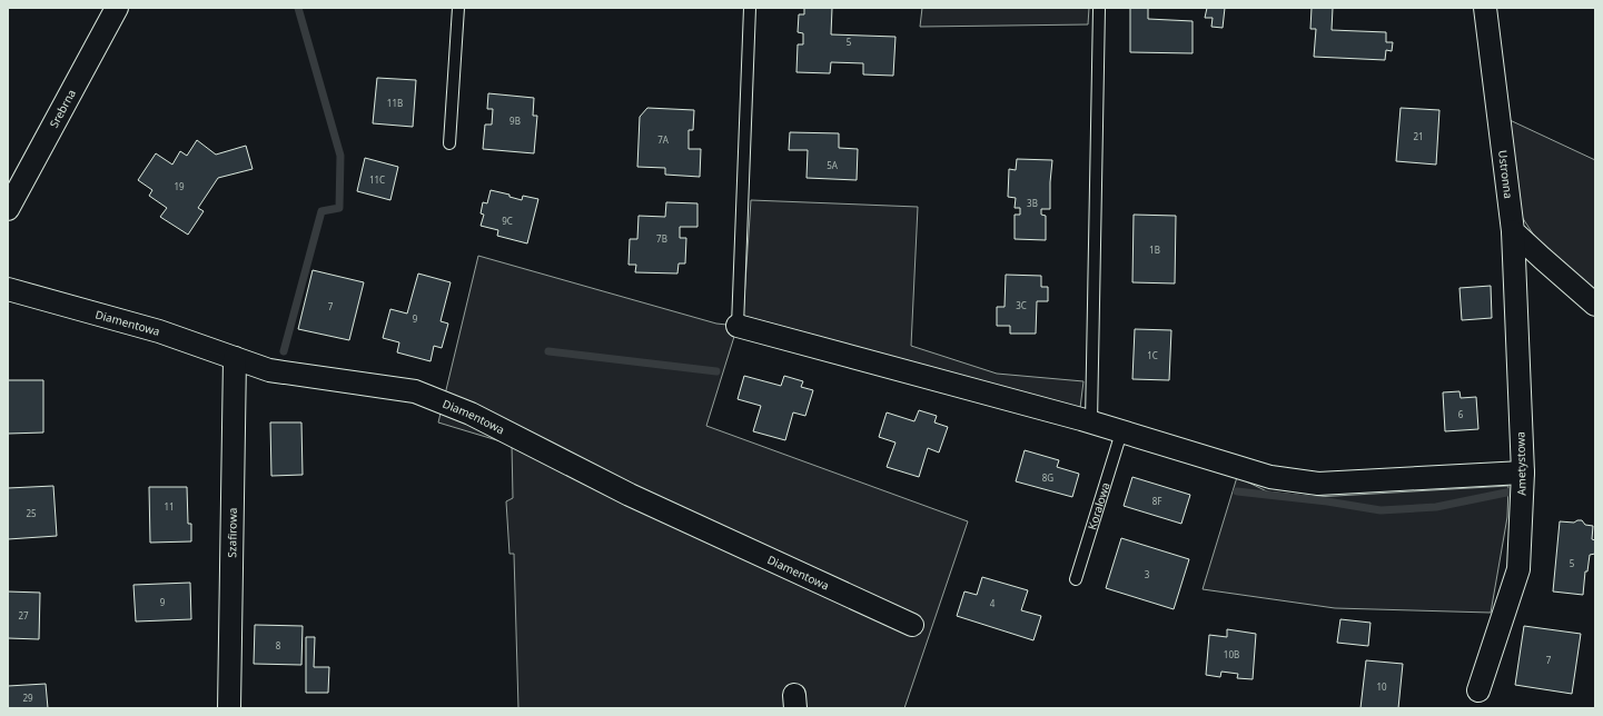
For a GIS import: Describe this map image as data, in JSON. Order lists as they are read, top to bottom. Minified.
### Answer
{"streets":{"street":["Srebrna","Ustronna","Diamentowa","Ametystowa","Szafirowa"],"lane":["Koralowa"]},"crossings":[["Ustronna","Ametystowa"],["Diamentowa","Szafirowa"]],"house_numbers":["5","11B","9B","21","7A","5A","11C","19","3B","9C","7B","1B","3C","7","9","1C","6","8G","8F","11","25","5","3","9","4","27","8","10B","7","10","29"]}
